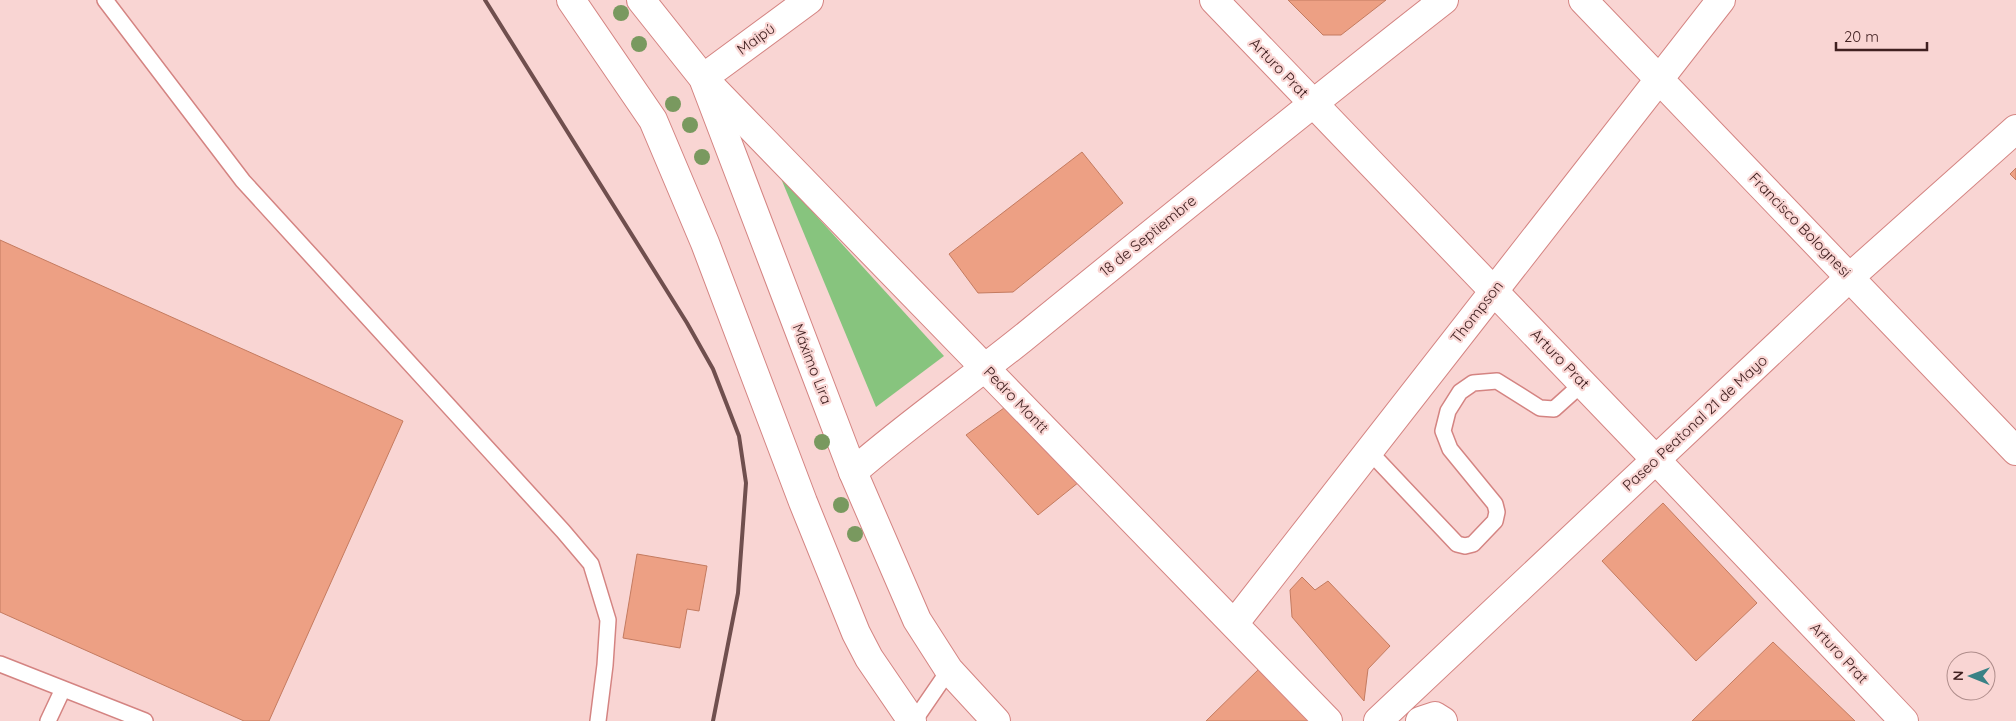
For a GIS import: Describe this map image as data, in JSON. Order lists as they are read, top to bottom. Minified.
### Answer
{"streets":{"street":["Maipú","Arturo Prat","Francisco Bolognesi","18 de Septiembre","Thompson","Máximo Lira","Pedro Montt","Paseo Peatonal 21 de Mayo"]},"crossings":[["Maipú","Máximo Lira"],["Maipú","Pedro Montt"],["Arturo Prat","18 de Septiembre"],["Arturo Prat","Thompson"],["Arturo Prat","Paseo Peatonal 21 de Mayo"],["Francisco Bolognesi","Thompson"],["Francisco Bolognesi","Paseo Peatonal 21 de Mayo"],["18 de Septiembre","Máximo Lira"],["18 de Septiembre","Pedro Montt"],["Thompson","Pedro Montt"],["Máximo Lira","Pedro Montt"]],"scale_bar":"20 m","north":"left"}
